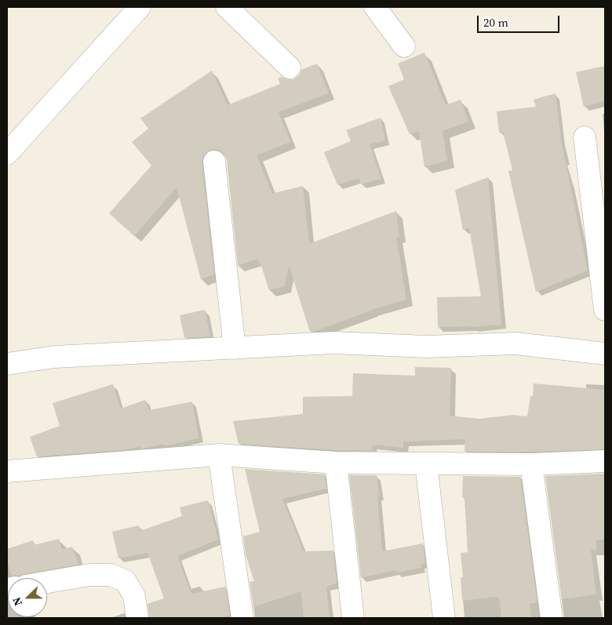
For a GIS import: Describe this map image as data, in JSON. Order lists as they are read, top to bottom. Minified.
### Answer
{"scale_bar":"20 m","north":"left"}
